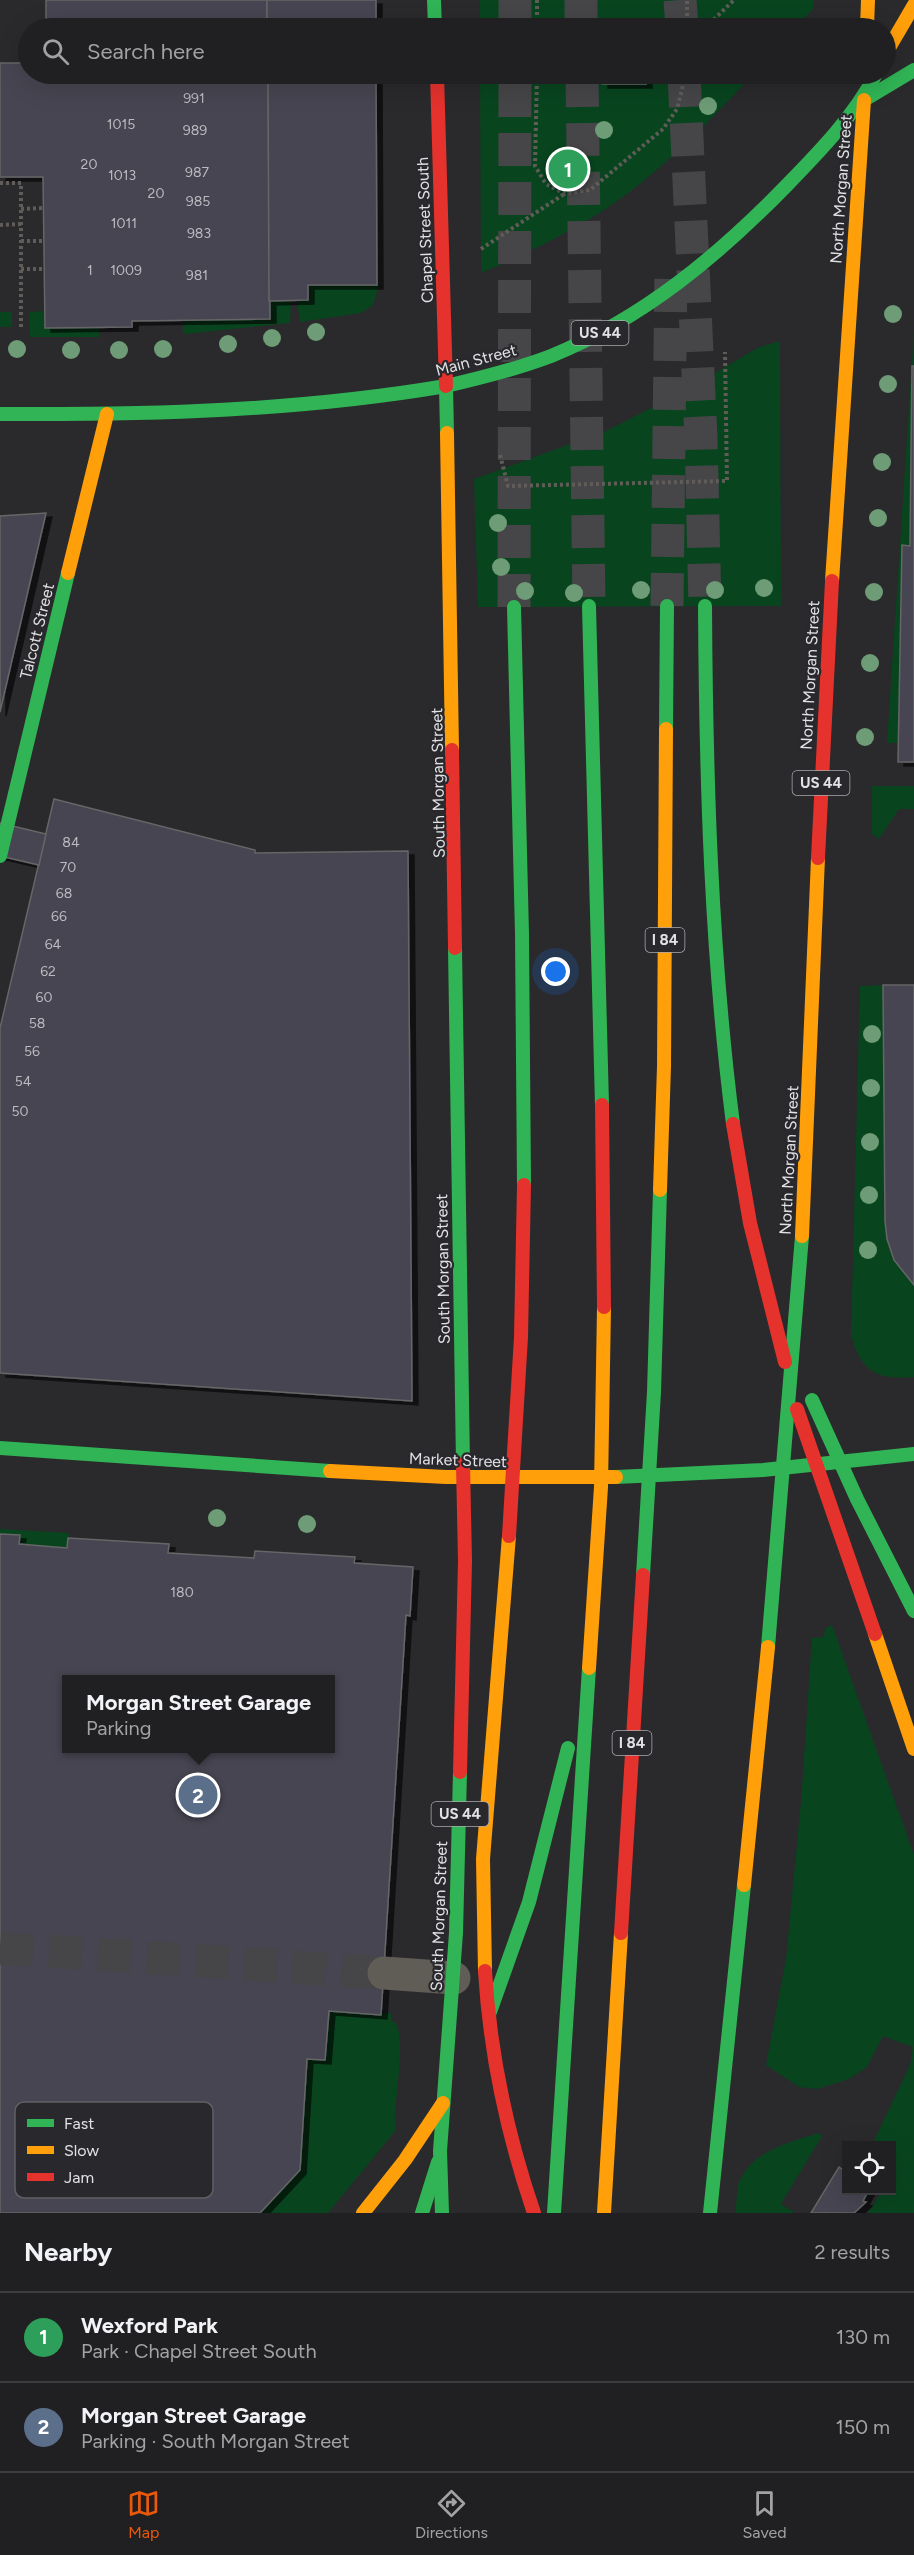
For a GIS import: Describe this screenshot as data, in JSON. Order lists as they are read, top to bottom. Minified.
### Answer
{"streets":{"main road":["North Morgan Street","Chapel Street South","US 44","Main Street","Talcott Street","South Morgan Street","I 84","Market Street"]},"crossings":[["North Morgan Street","US 44"],["North Morgan Street","Main Street"],["North Morgan Street","Market Street"],["Chapel Street South","Main Street"],["Chapel Street South","South Morgan Street"],["US 44","South Morgan Street"],["US 44","Market Street"],["Main Street","Talcott Street"],["Main Street","South Morgan Street"],["South Morgan Street","Market Street"]],"house_numbers":["991","1015","989","20","987","1013","20","985","1011","983","1","1009","981","84","70","68","66","64","62","60","58","56","54","50","180"],"legend":["Fast","Slow","Jam"],"page":{"search":"Search here","pins":["1","2"],"popup":["Morgan Street Garage","Parking"],"heading":["Nearby","2 results"],"list":[{"mark":"1","name":"Wexford Park","note":"Park · Chapel Street South","value":"130 m"},{"mark":"2","name":"Morgan Street Garage","note":"Parking · South Morgan Street","value":"150 m"}],"nav":["Map","Directions","Saved"]}}
